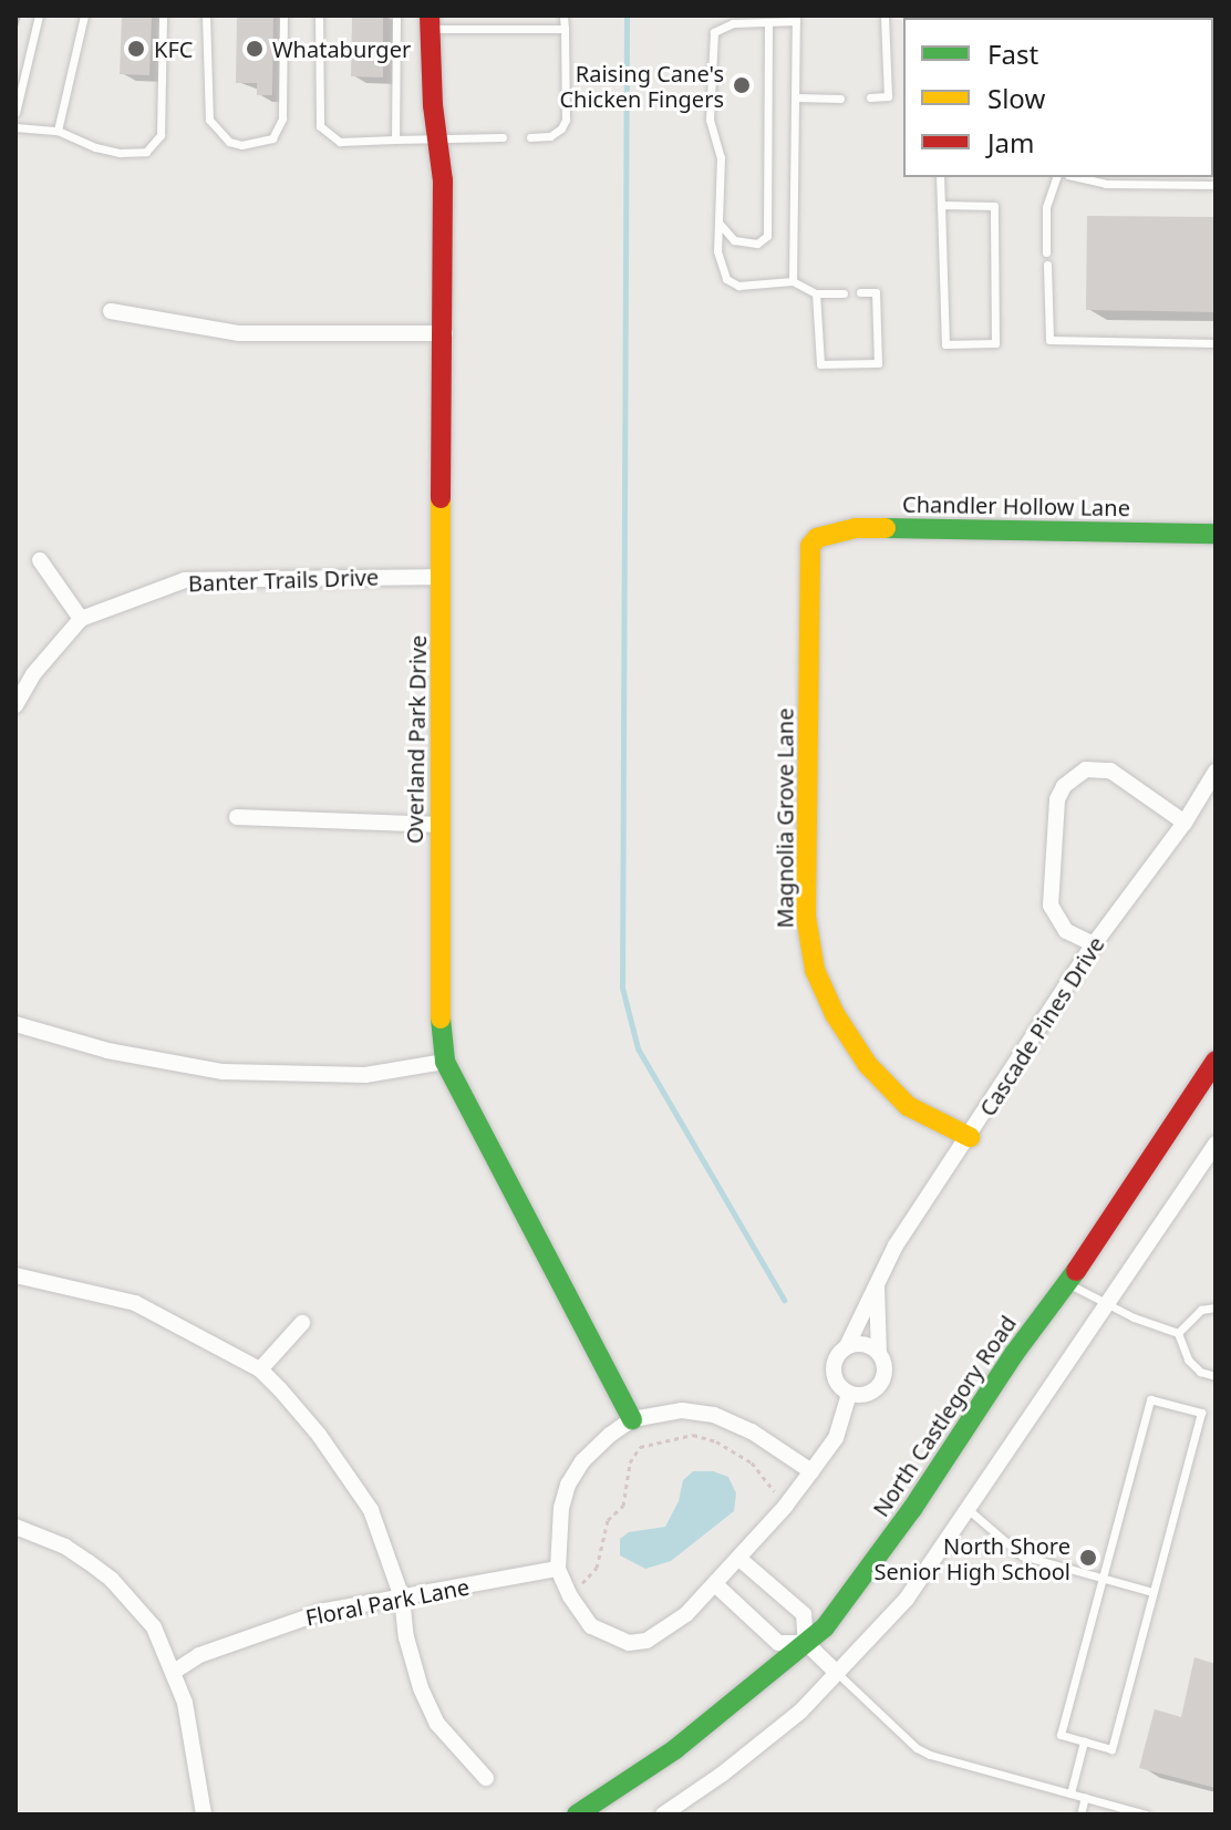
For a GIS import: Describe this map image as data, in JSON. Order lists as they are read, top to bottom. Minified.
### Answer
{"streets":{"street":["Chandler Hollow Lane","Banter Trails Drive","Overland Park Drive","Magnolia Grove Lane","Cascade Pines Drive","North Castlegory Road","Floral Park Lane"]},"crossings":[["Chandler Hollow Lane","Magnolia Grove Lane"],["Banter Trails Drive","Overland Park Drive"],["Magnolia Grove Lane","Cascade Pines Drive"]],"places":["KFC","Whataburger","Raising Cane's Chicken Fingers","North Shore Senior High School"],"legend":["Fast","Slow","Jam"]}
